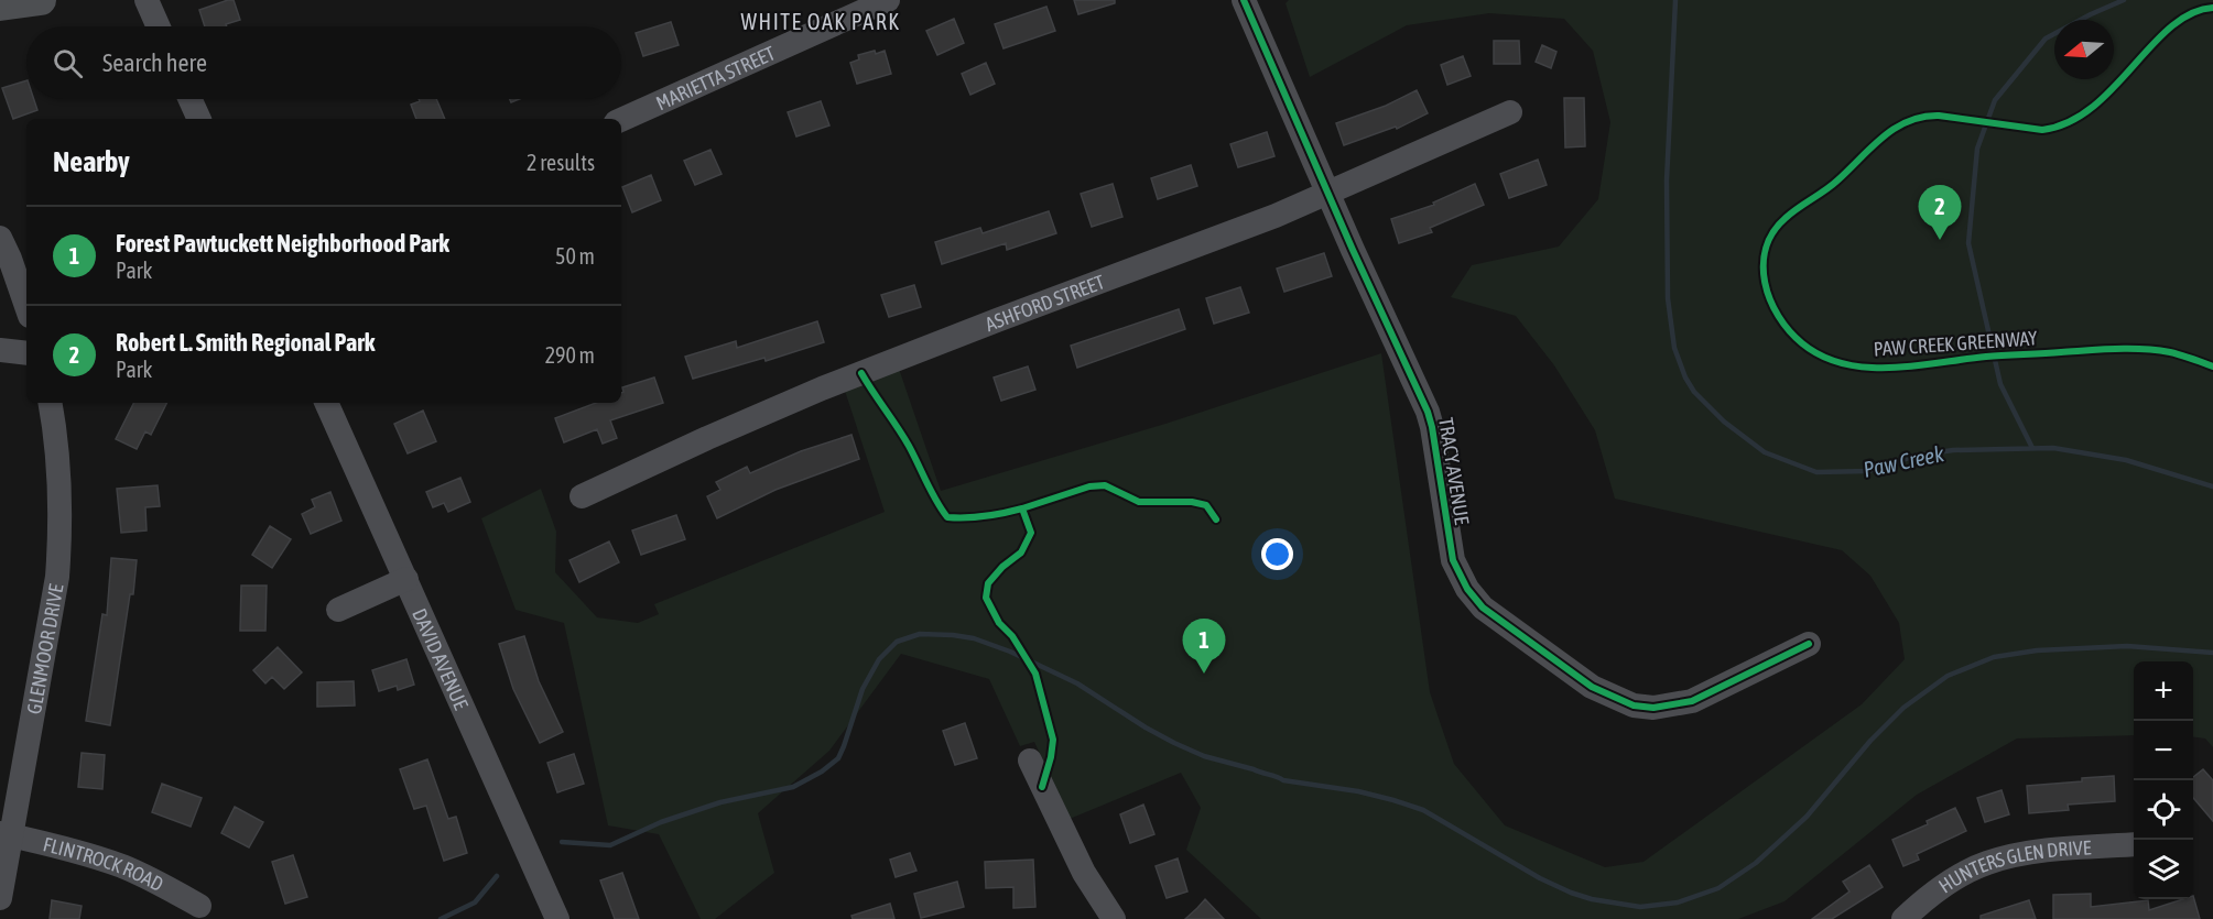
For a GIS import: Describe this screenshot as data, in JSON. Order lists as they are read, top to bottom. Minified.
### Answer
{"streets":{"street":["MARIETTA STREET","ASHFORD STREET","TRACY AVENUE","GLENMOOR DRIVE","DAVID AVENUE","FLINTROCK ROAD","HUNTERS GLEN DRIVE"],"cycle path":["PAW CREEK GREENWAY"]},"crossings":[["ASHFORD STREET","TRACY AVENUE"],["GLENMOOR DRIVE","FLINTROCK ROAD"]],"districts":["WHITE OAK PARK"],"water":["Paw Creek"],"north":"left","page":{"search":"Search here","heading":["Nearby","2 results"],"pins":["2","1"],"list":[{"mark":"1","name":"Forest Pawtuckett Neighborhood Park","note":"Park","value":"50 m"},{"mark":"2","name":"Robert L. Smith Regional Park","note":"Park","value":"290 m"}],"map_buttons":["+","−"]}}
